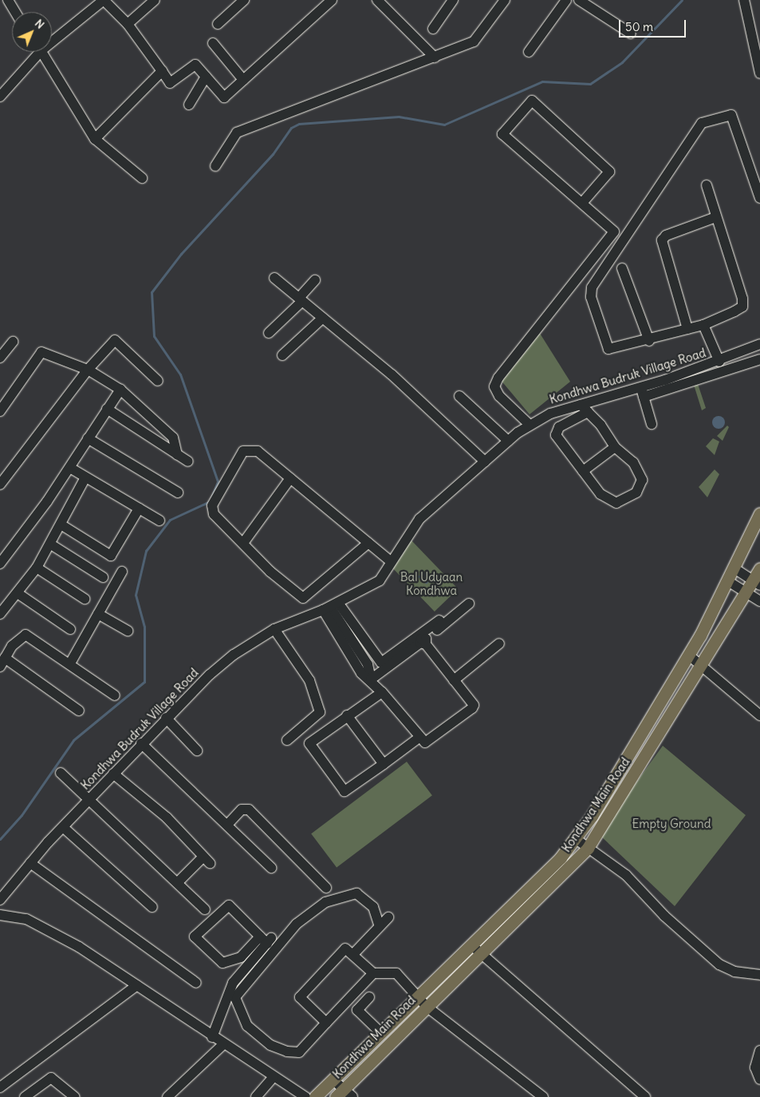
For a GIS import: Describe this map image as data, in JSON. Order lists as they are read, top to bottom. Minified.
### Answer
{"streets":{"main road":["Kondhwa Main Road"],"street":["Kondhwa Budruk Village Road"]},"parks":["Bal Udyaan Kondhwa","Empty Ground"],"scale_bar":"50 m","north":"top right"}
